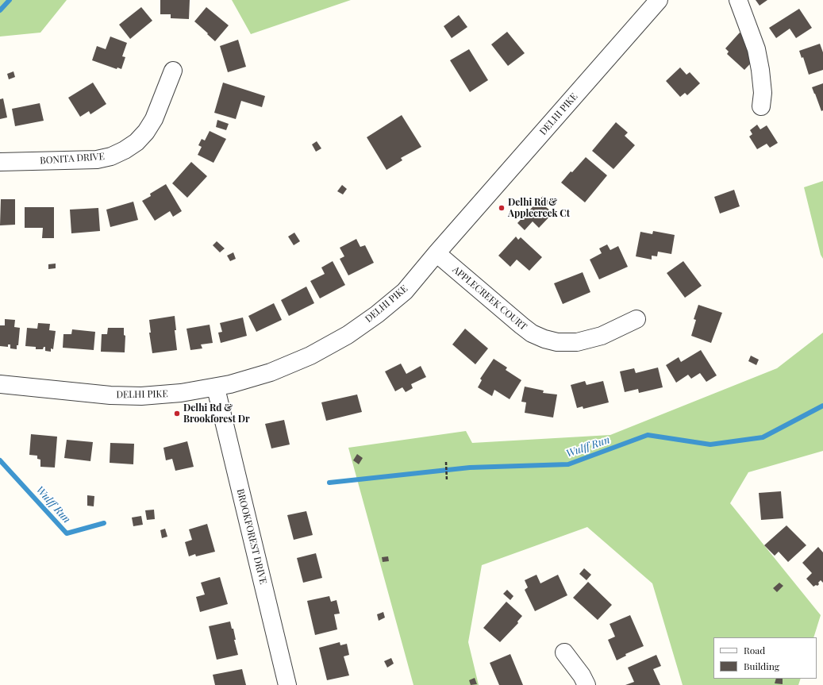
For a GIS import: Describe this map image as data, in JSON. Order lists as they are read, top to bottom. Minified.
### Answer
{"streets":{"street":["DELHI PIKE","BONITA DRIVE","APPLECREEK COURT","BROOKFOREST DRIVE"]},"crossings":[["DELHI PIKE","APPLECREEK COURT"],["DELHI PIKE","BROOKFOREST DRIVE"]],"water":["Wulff Run"],"places":["Delhi Rd & Applecreek Ct","Delhi Rd & Brookforest Dr"],"legend":["Road","Building"]}
